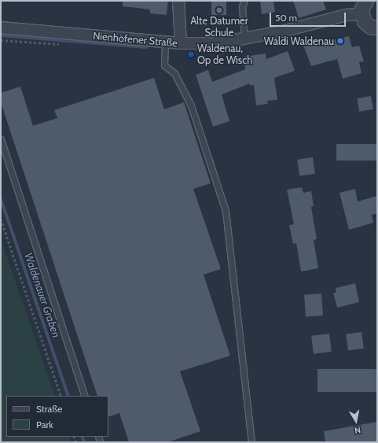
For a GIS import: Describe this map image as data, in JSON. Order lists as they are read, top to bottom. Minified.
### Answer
{"streets":{"street":["Nienhöfener Straße"]},"water":["Waldenauer Graben"],"places":["Alte Datumer Schule","Waldi Waldenau","Waldenau, Op de Wisch"],"legend":["Straße","Park"],"scale_bar":"50 m","north":"bottom"}
